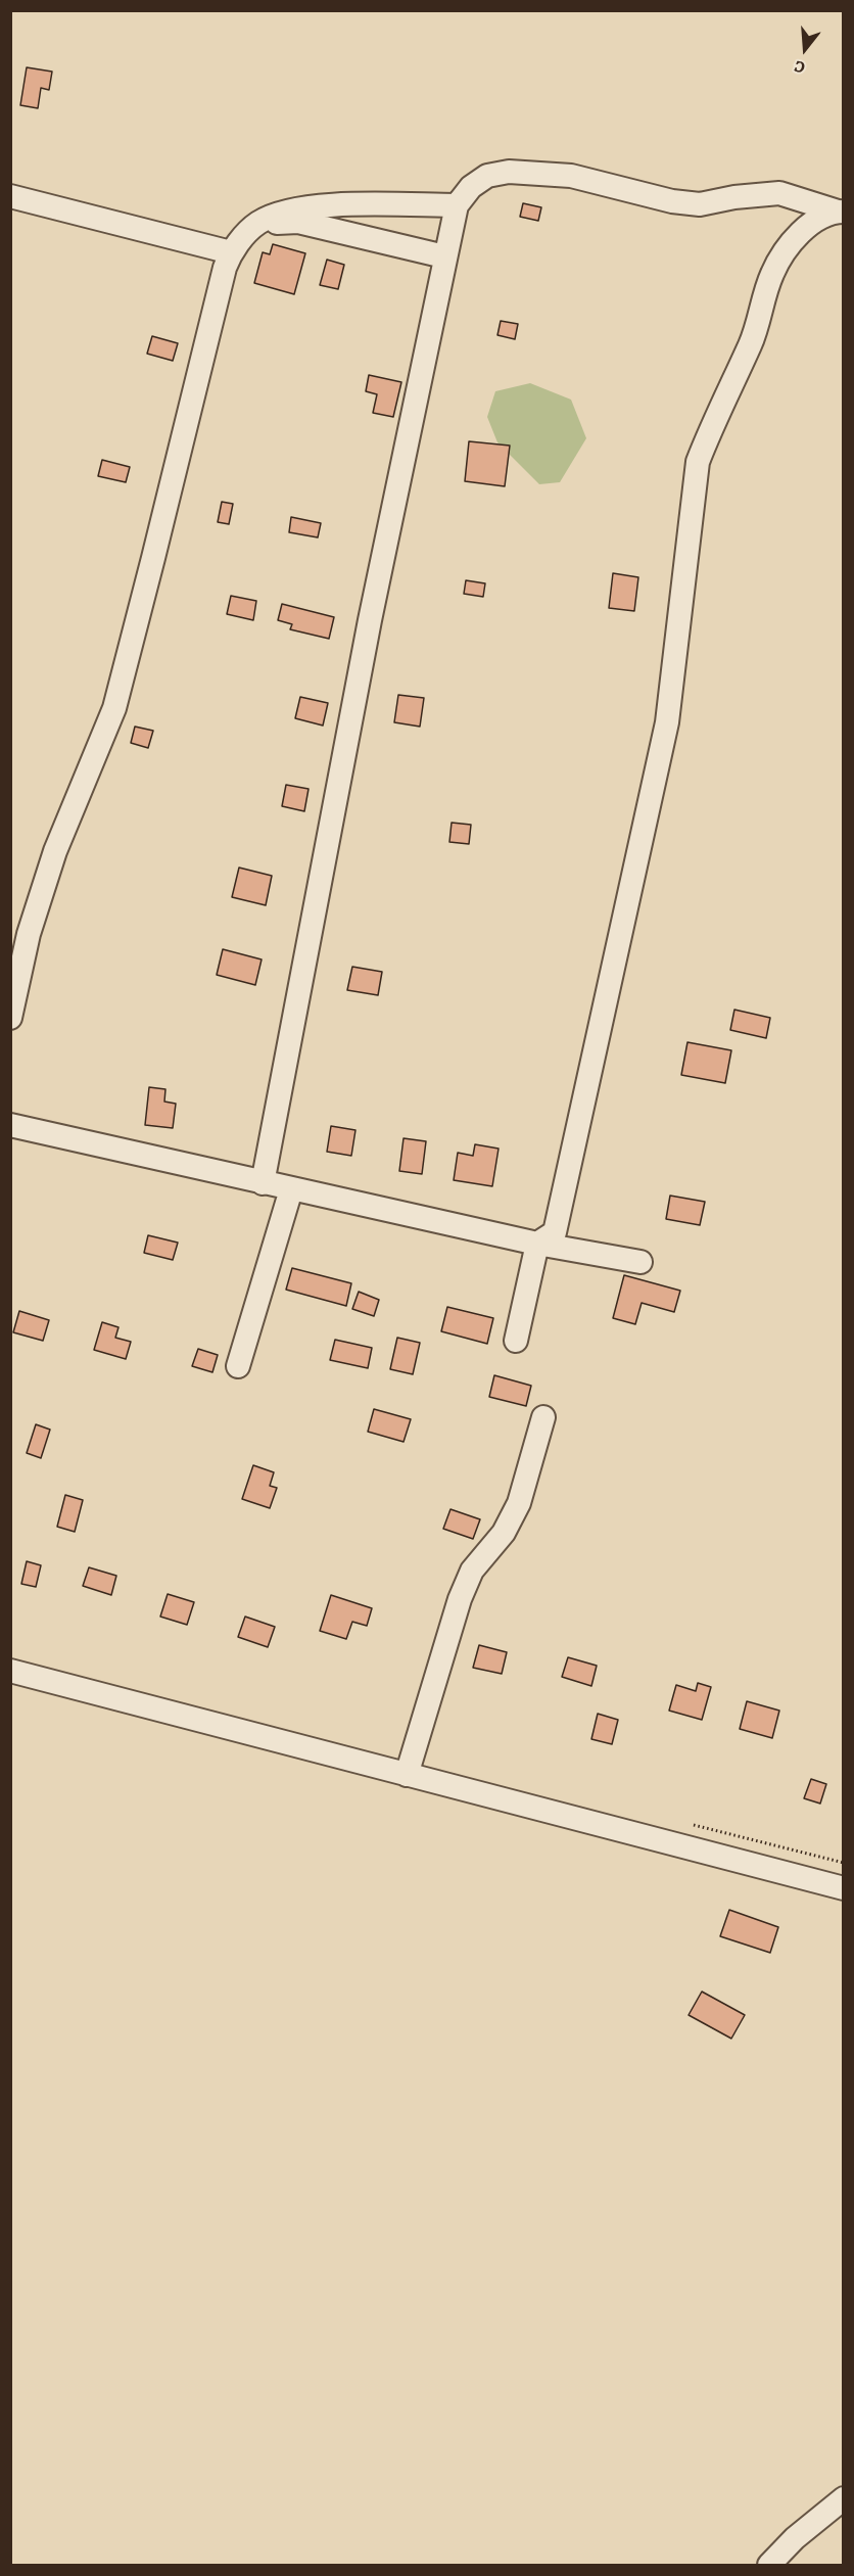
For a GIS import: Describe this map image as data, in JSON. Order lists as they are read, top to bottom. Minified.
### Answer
{"north":"bottom"}
